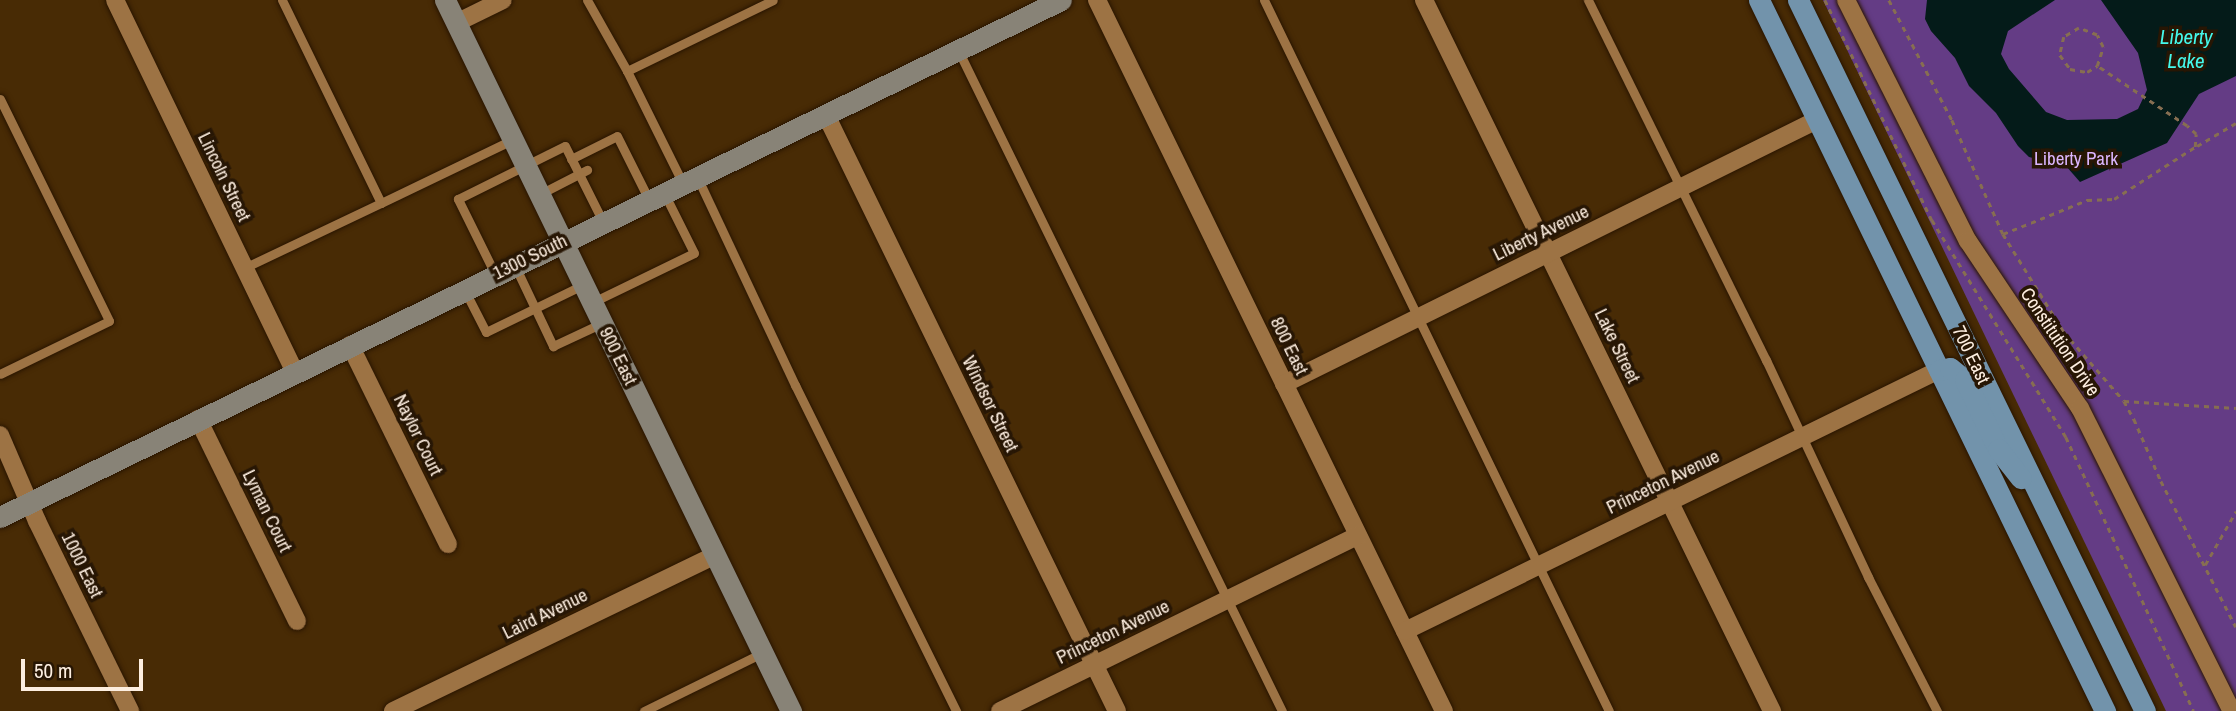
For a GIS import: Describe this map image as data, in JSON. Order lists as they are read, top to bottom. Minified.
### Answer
{"streets":{"main road":["700 East"],"street":["Lincoln Street","Liberty Avenue","1300 South","Constitution Drive","800 East","Lake Street","900 East","Windsor Street","Naylor Court","Princeton Avenue","Lyman Court","1000 East","Laird Avenue"]},"crossings":[["Lincoln Street","1300 South"],["Liberty Avenue","800 East"],["Liberty Avenue","Lake Street"],["Liberty Avenue","700 East"],["1300 South","900 East"],["1300 South","Windsor Street"],["1300 South","Naylor Court"],["1300 South","Lyman Court"],["1300 South","1000 East"],["800 East","Princeton Avenue"],["Lake Street","Princeton Avenue"],["700 East","Princeton Avenue"],["900 East","Laird Avenue"],["Windsor Street","Princeton Avenue"]],"water":["Liberty Lake"],"parks":["Liberty Park"],"scale_bar":"50 m"}
